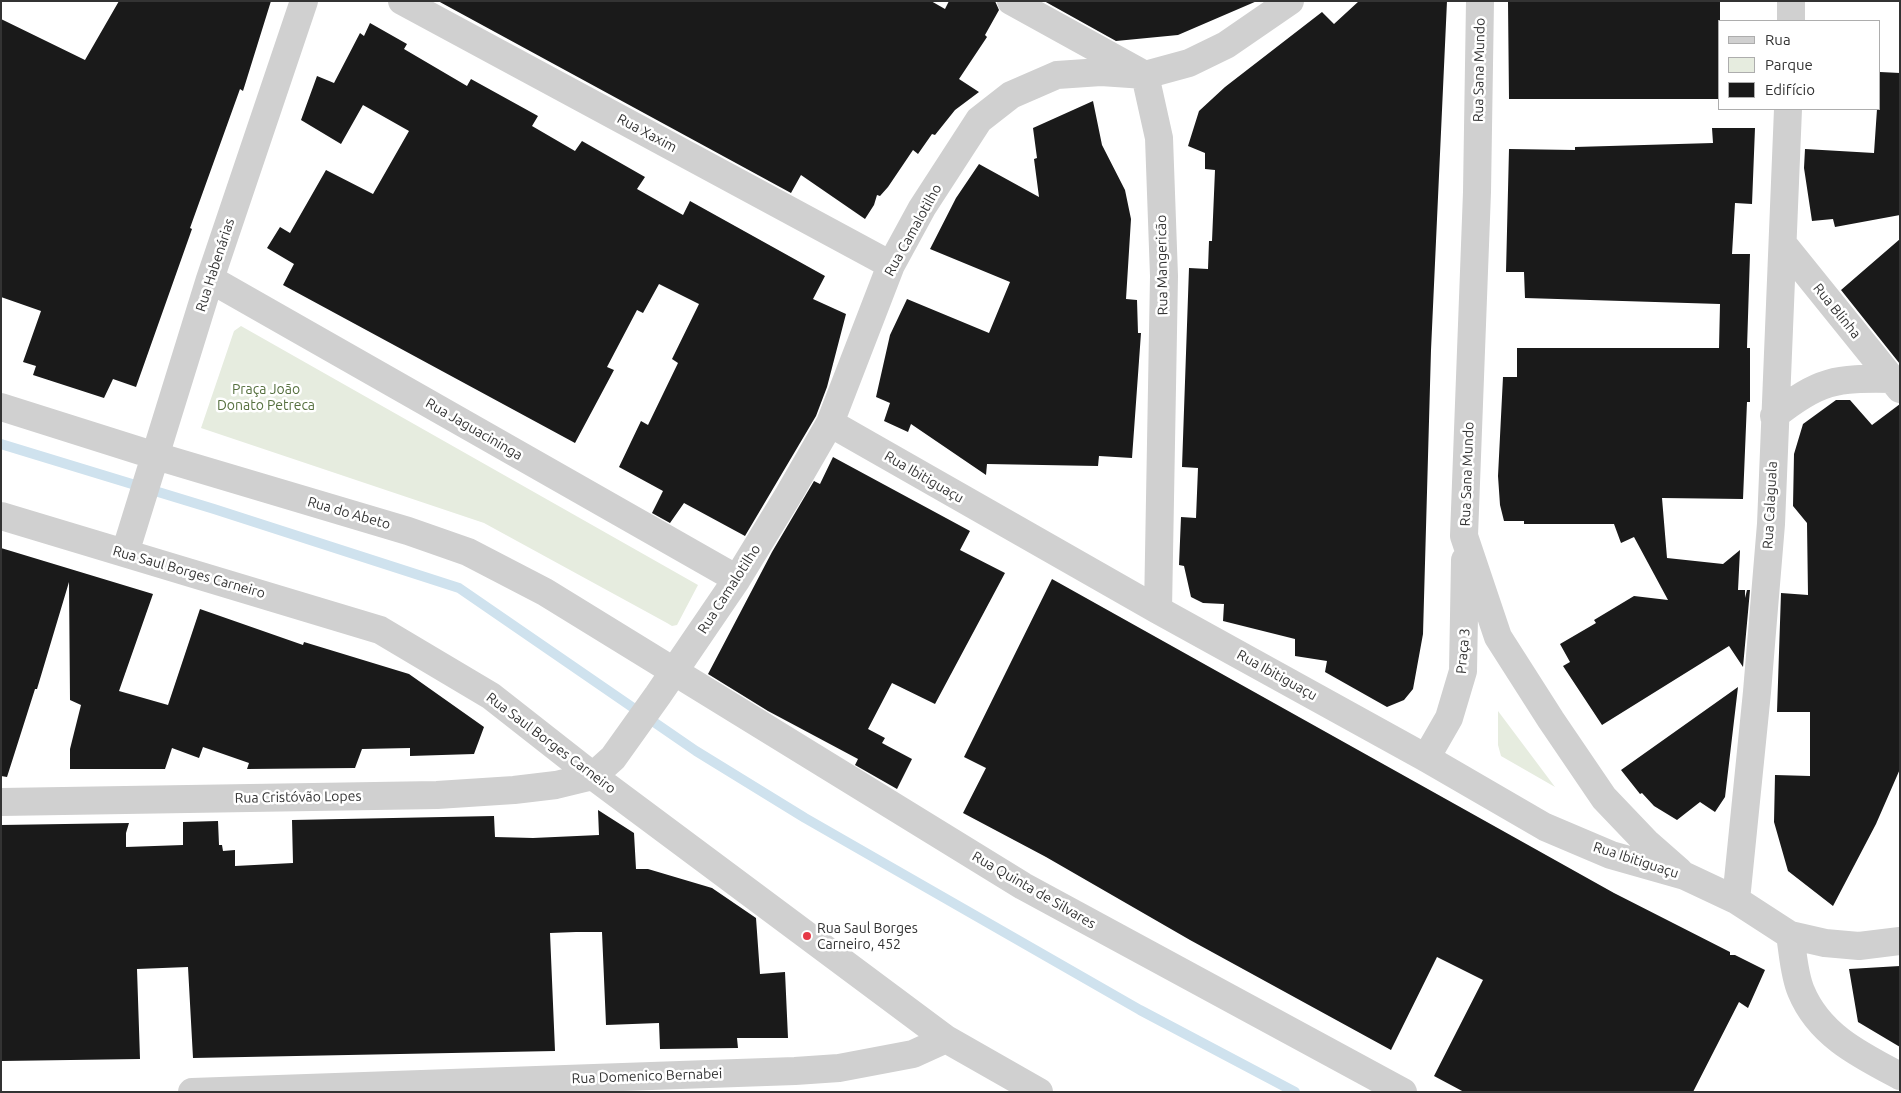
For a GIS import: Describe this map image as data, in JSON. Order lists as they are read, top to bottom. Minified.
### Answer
{"streets":{"street":["Rua Sana Mundo","Rua Xaxim","Rua Camalotilho","Rua Habenárias","Rua Mangericão","Rua Blinha","Rua Jaguacininga","Rua Ibitiguaçu","Rua Calaguala","Rua do Abeto","Rua Saul Borges Carneiro","Praça 3","Rua Cristóvão Lopes","Rua Quinta de Silvares","Rua Domenico Bernabei"]},"crossings":[["Rua Sana Mundo","Rua Ibitiguaçu"],["Rua Sana Mundo","Praça 3"],["Rua Xaxim","Rua Camalotilho"],["Rua Camalotilho","Rua Mangericão"],["Rua Camalotilho","Rua Jaguacininga"],["Rua Camalotilho","Rua Ibitiguaçu"],["Rua Camalotilho","Rua do Abeto"],["Rua Camalotilho","Rua Saul Borges Carneiro"],["Rua Camalotilho","Rua Cristóvão Lopes"],["Rua Camalotilho","Rua Quinta de Silvares"],["Rua Habenárias","Rua Jaguacininga"],["Rua Habenárias","Rua do Abeto"],["Rua Habenárias","Rua Saul Borges Carneiro"],["Rua Mangericão","Rua Ibitiguaçu"],["Rua Blinha","Rua Calaguala"],["Rua Ibitiguaçu","Rua Calaguala"],["Rua Ibitiguaçu","Praça 3"],["Rua do Abeto","Rua Quinta de Silvares"],["Rua Saul Borges Carneiro","Rua Cristóvão Lopes"],["Rua Saul Borges Carneiro","Rua Domenico Bernabei"]],"parks":["Praça João Donato Petreca"],"places":["Rua Saul Borges Carneiro, 452"],"legend":["Rua","Parque","Edifício"]}
